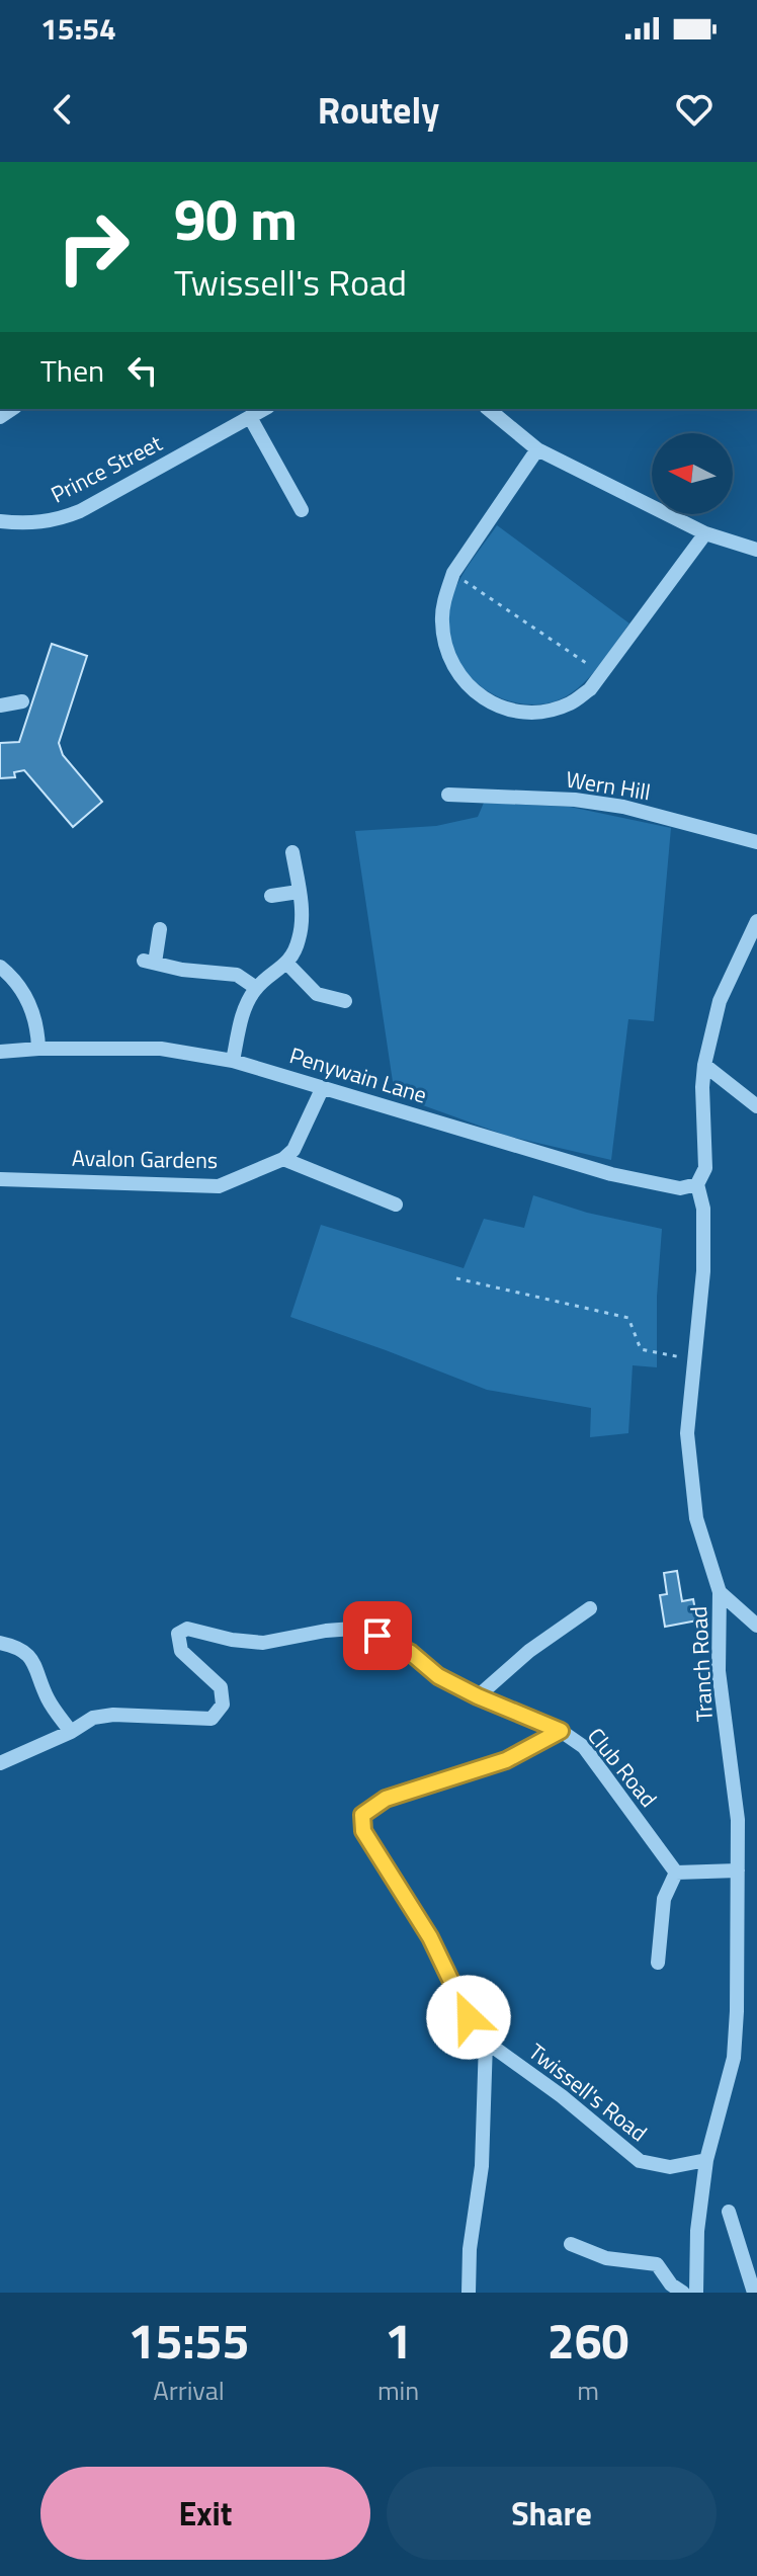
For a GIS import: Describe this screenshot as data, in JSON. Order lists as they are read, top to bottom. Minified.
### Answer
{"streets":{"street":["Prince Street","Wern Hill","Penywain Lane","Avalon Gardens","Tranch Road","Club Road","Twissell's Road"]},"crossings":[["Penywain Lane","Tranch Road"],["Tranch Road","Twissell's Road"],["Club Road","Twissell's Road"]],"north":"left","page":{"status":"15:54","header":"Routely","turn":["90 m","Twissell's Road"],"then":"Then","eta":["15:55","Arrival","1","min","260","m"],"buttons":["Exit","Share"]}}
